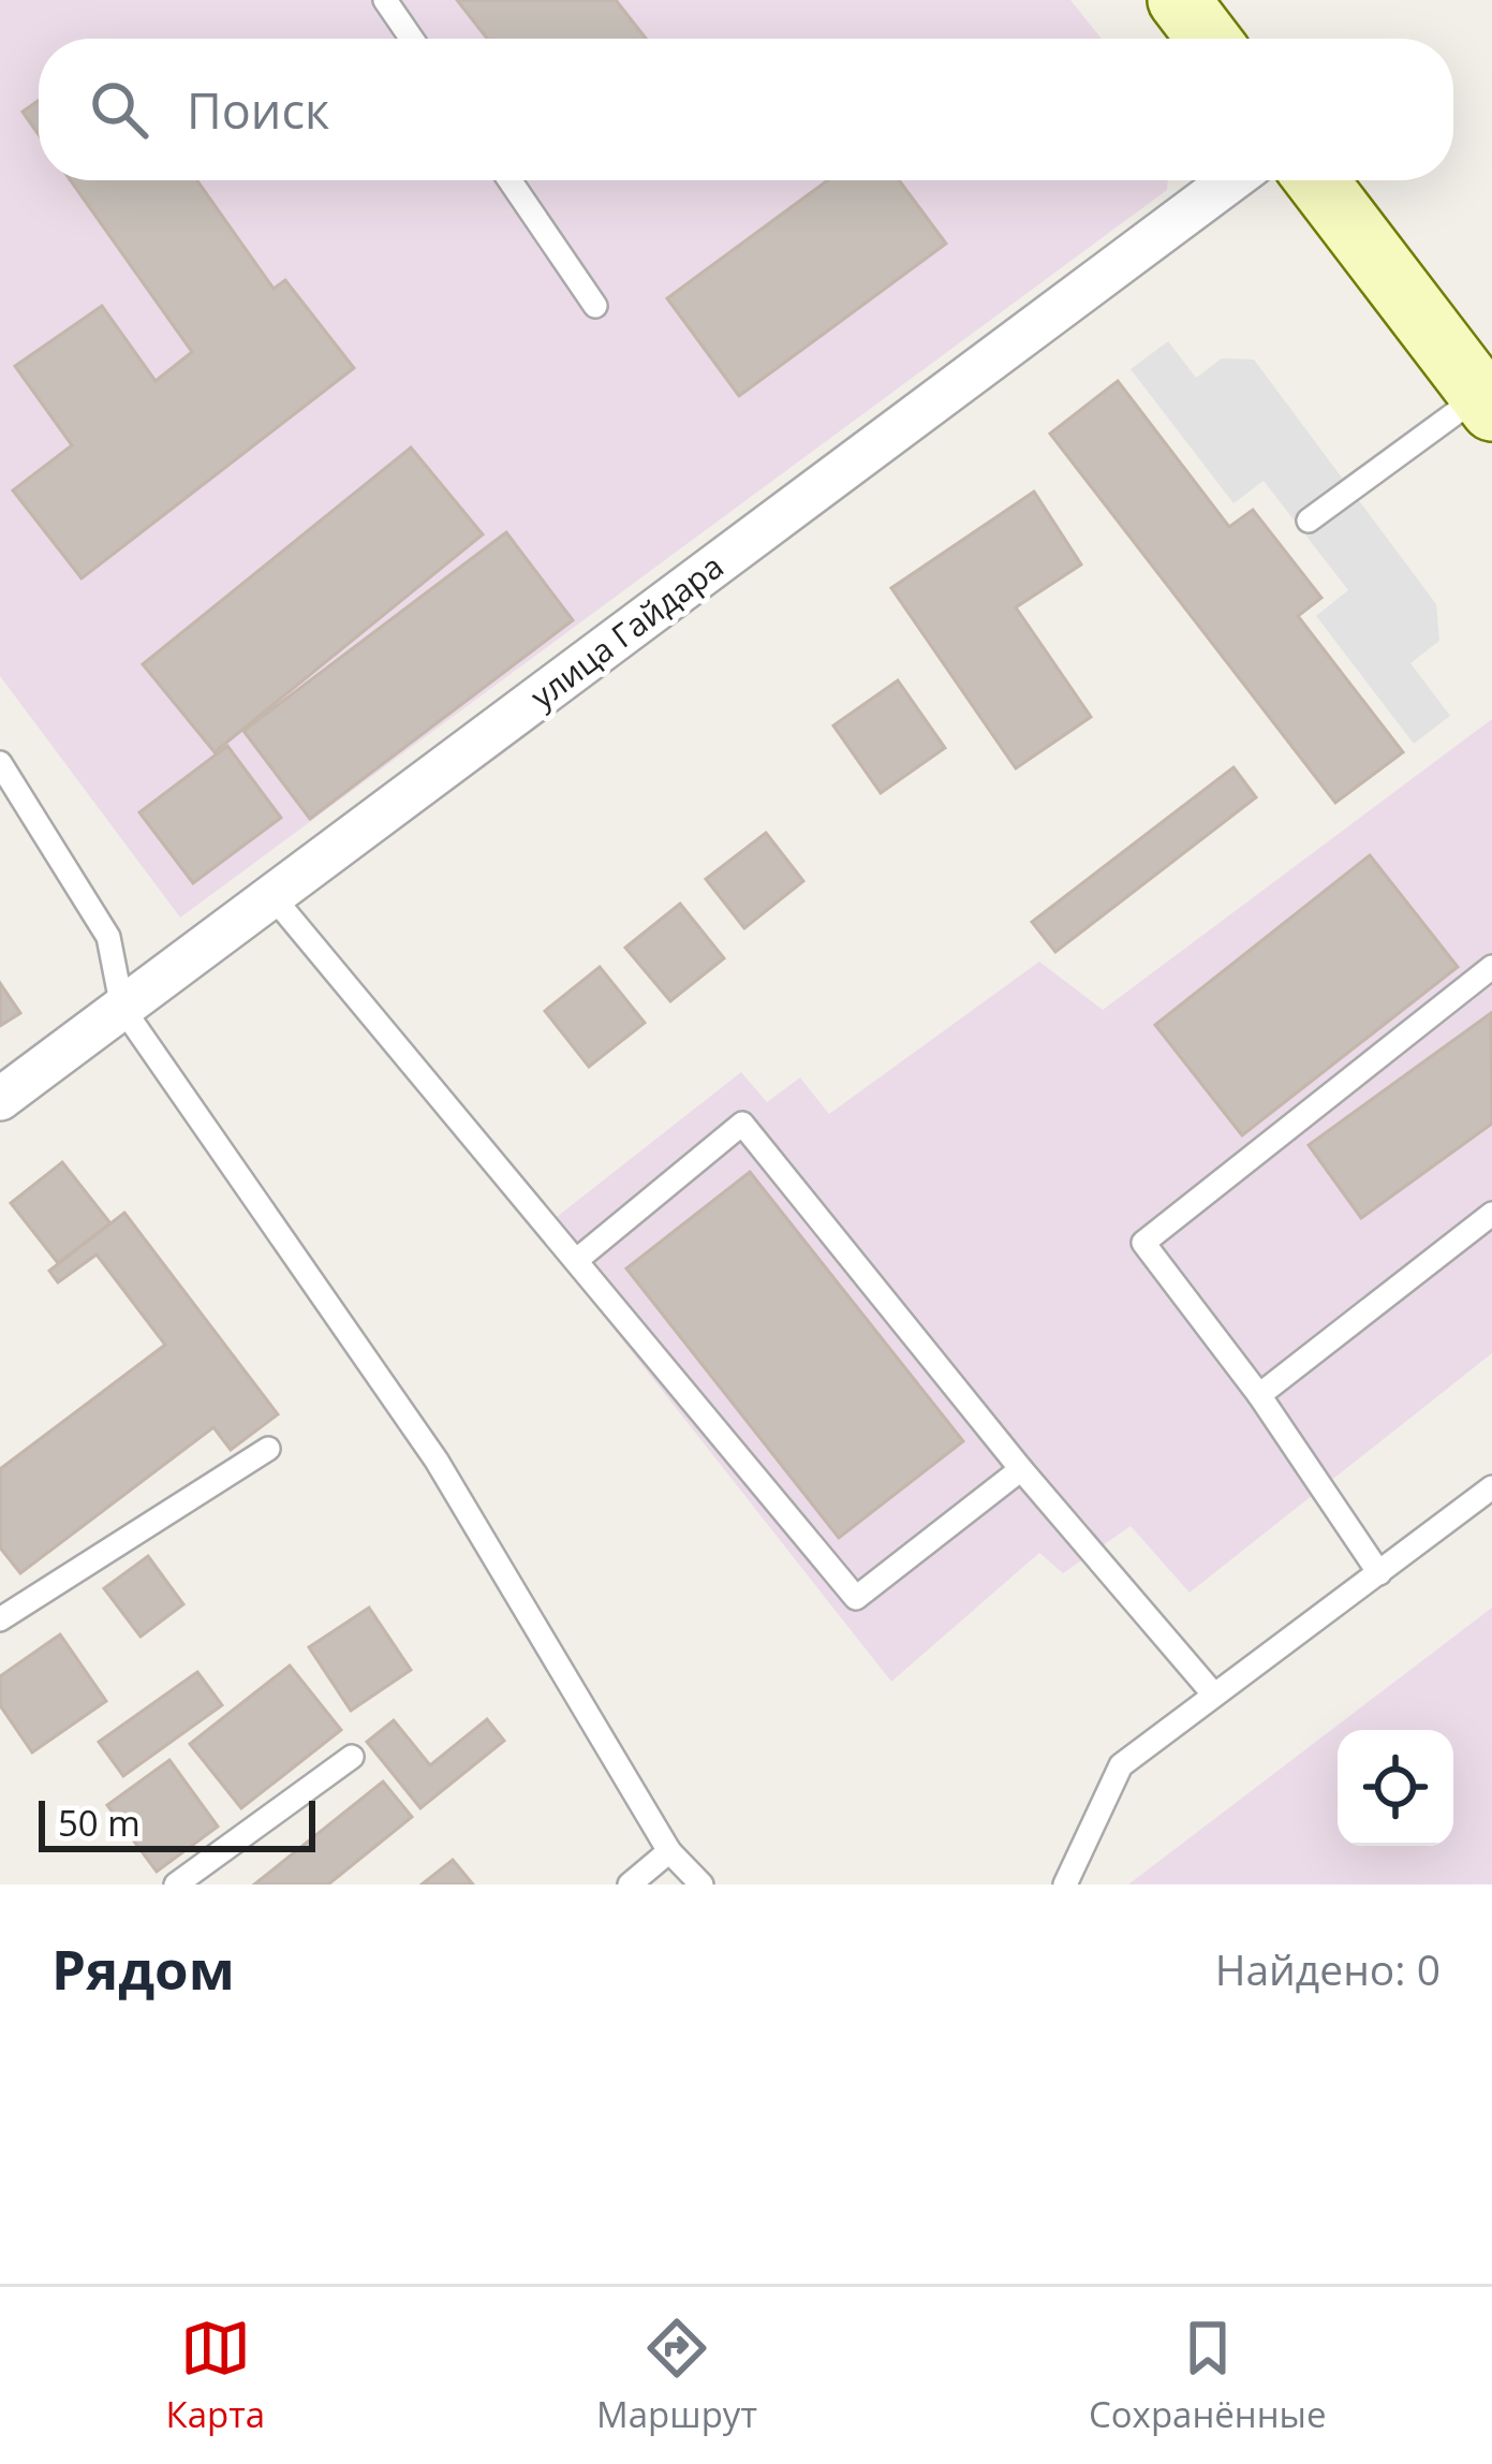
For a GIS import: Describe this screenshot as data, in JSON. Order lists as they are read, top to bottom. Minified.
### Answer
{"streets":{"street":["улица Гайдара"]},"scale_bar":"50 m","page":{"search":"Поиск","scale":"50 m","heading":["Рядом","Найдено: 0"],"nav":["Карта","Маршрут","Сохранённые"]}}
